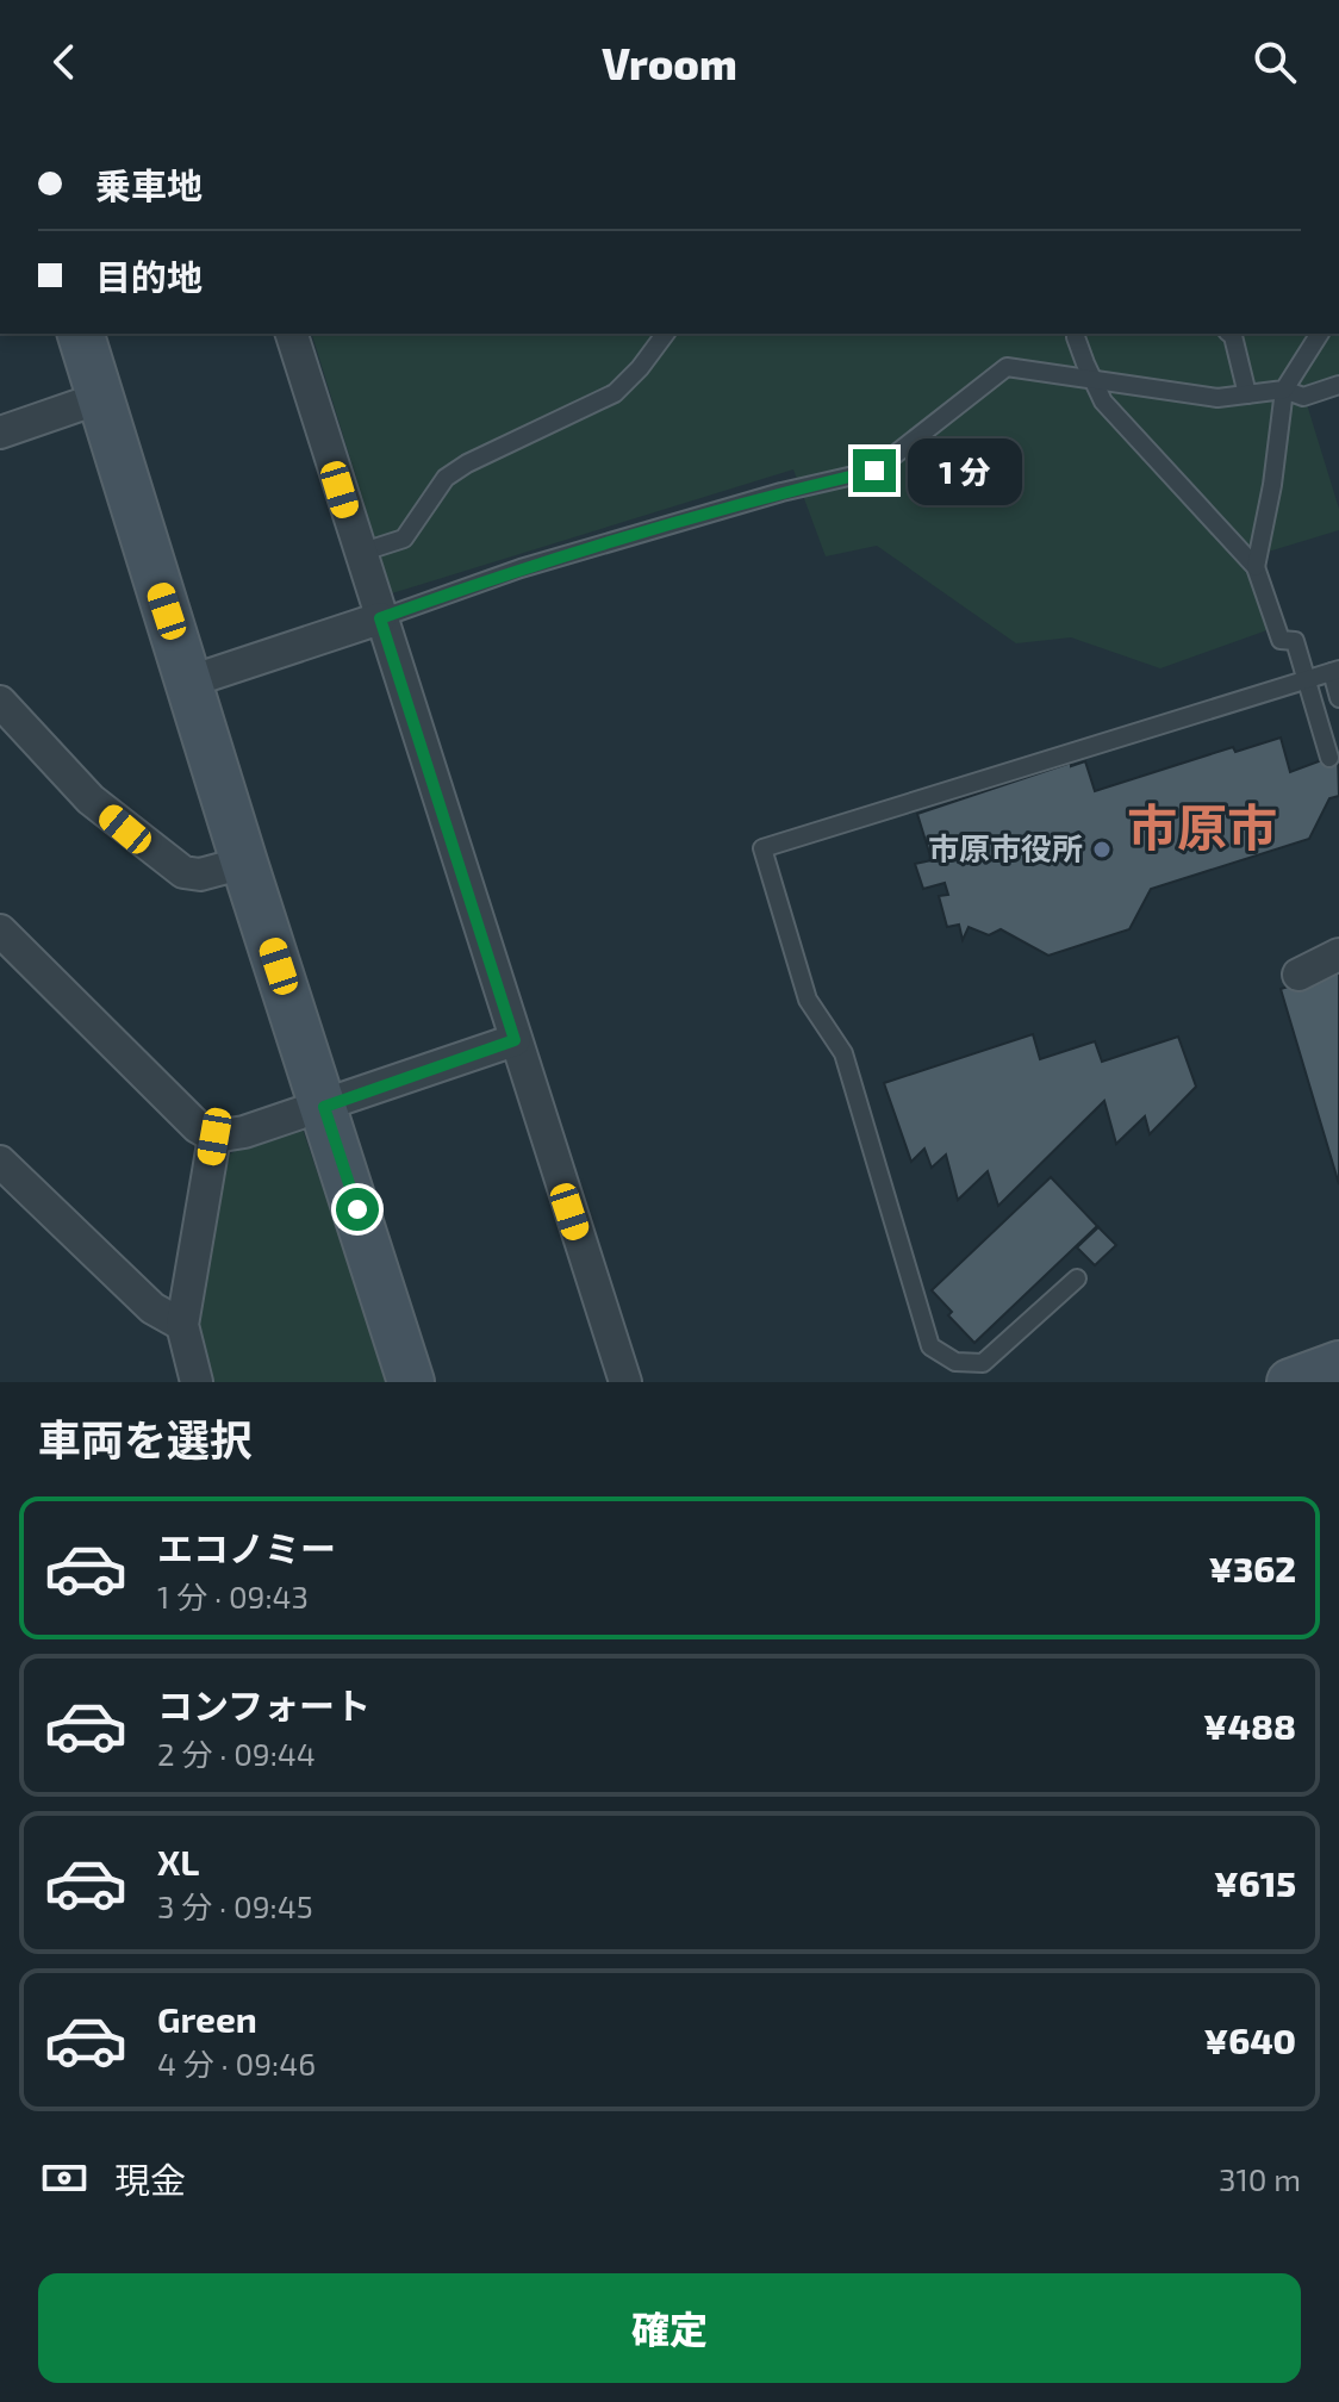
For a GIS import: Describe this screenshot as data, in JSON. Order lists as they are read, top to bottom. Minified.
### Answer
{"districts":["市原市"],"places":["市原市役所"],"page":{"header":"Vroom","banner":["乗車地","目的地"],"bubble":"1 分","heading":"車両を選択","list":[{"name":"エコノミー","note":"1 分 · 09:43","value":"¥362"},{"name":"コンフォート","note":"2 分 · 09:44","value":"¥488"},{"name":"XL","note":"3 分 · 09:45","value":"¥615"},{"name":"Green","note":"4 分 · 09:46","value":"¥640"}],"pay":["現金","310 m"],"buttons":"確定"}}
